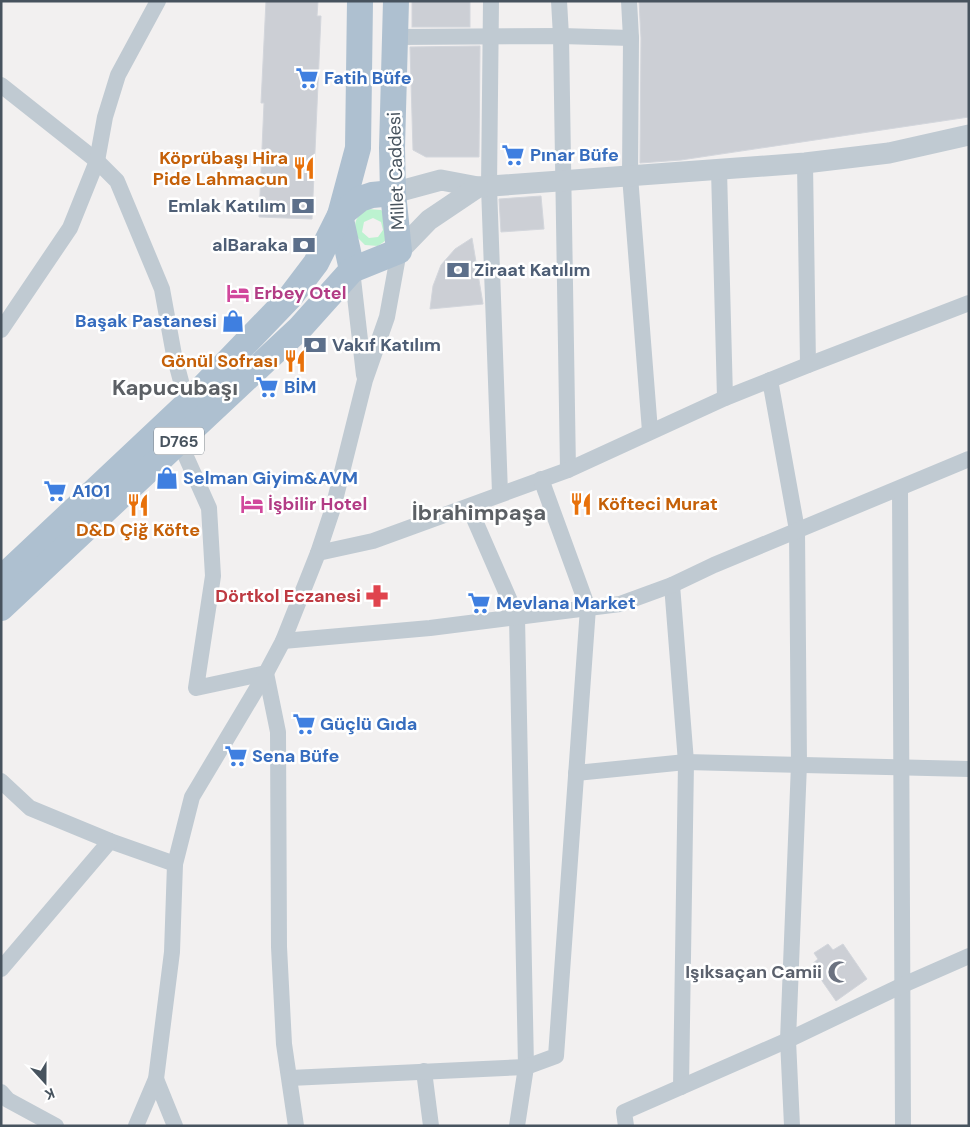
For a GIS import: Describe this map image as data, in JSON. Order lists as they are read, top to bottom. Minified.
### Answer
{"streets":{"main road":["Millet Caddesi","D765"]},"crossings":[["Millet Caddesi","D765"]],"districts":["Kapucubaşı","İbrahimpaşa"],"places":{"supermarket":["Fatih Büfe","Pınar Büfe","BİM","A101","Mevlana Market","Güçlü Gıda","Sena Büfe"],"restaurant":["Köprübaşı Hira Pide Lahmacun","Gönül Sofrası","Köfteci Murat","D&D Çiğ Köfte"],"bank":["Emlak Katılım","alBaraka","Ziraat Katılım","Vakıf Katılım"],"hotel":["Erbey Otel","İşbilir Hotel"],"shop":["Başak Pastanesi","Selman Giyim&AVM"],"pharmacy":["Dörtkol Eczanesi"],"mosque":["Işıksaçan Camii"]},"north":"bottom"}
